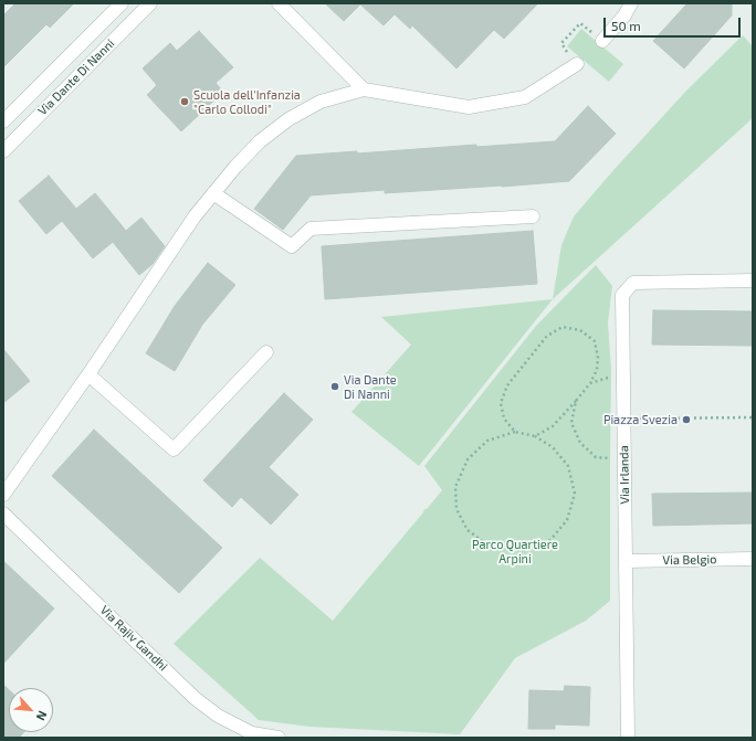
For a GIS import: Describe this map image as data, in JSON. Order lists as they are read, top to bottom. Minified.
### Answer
{"streets":{"street":["Via Dante Di Nanni","Via Irlanda","Via Belgio","Via Rajiv Gandhi"]},"crossings":[["Via Irlanda","Via Belgio"]],"parks":["Parco Quartiere Arpini"],"places":["Scuola dell'Infanzia \"Carlo Collodi\"","Via Dante Di Nanni","Piazza Svezia"],"scale_bar":"50 m","north":"bottom right"}
